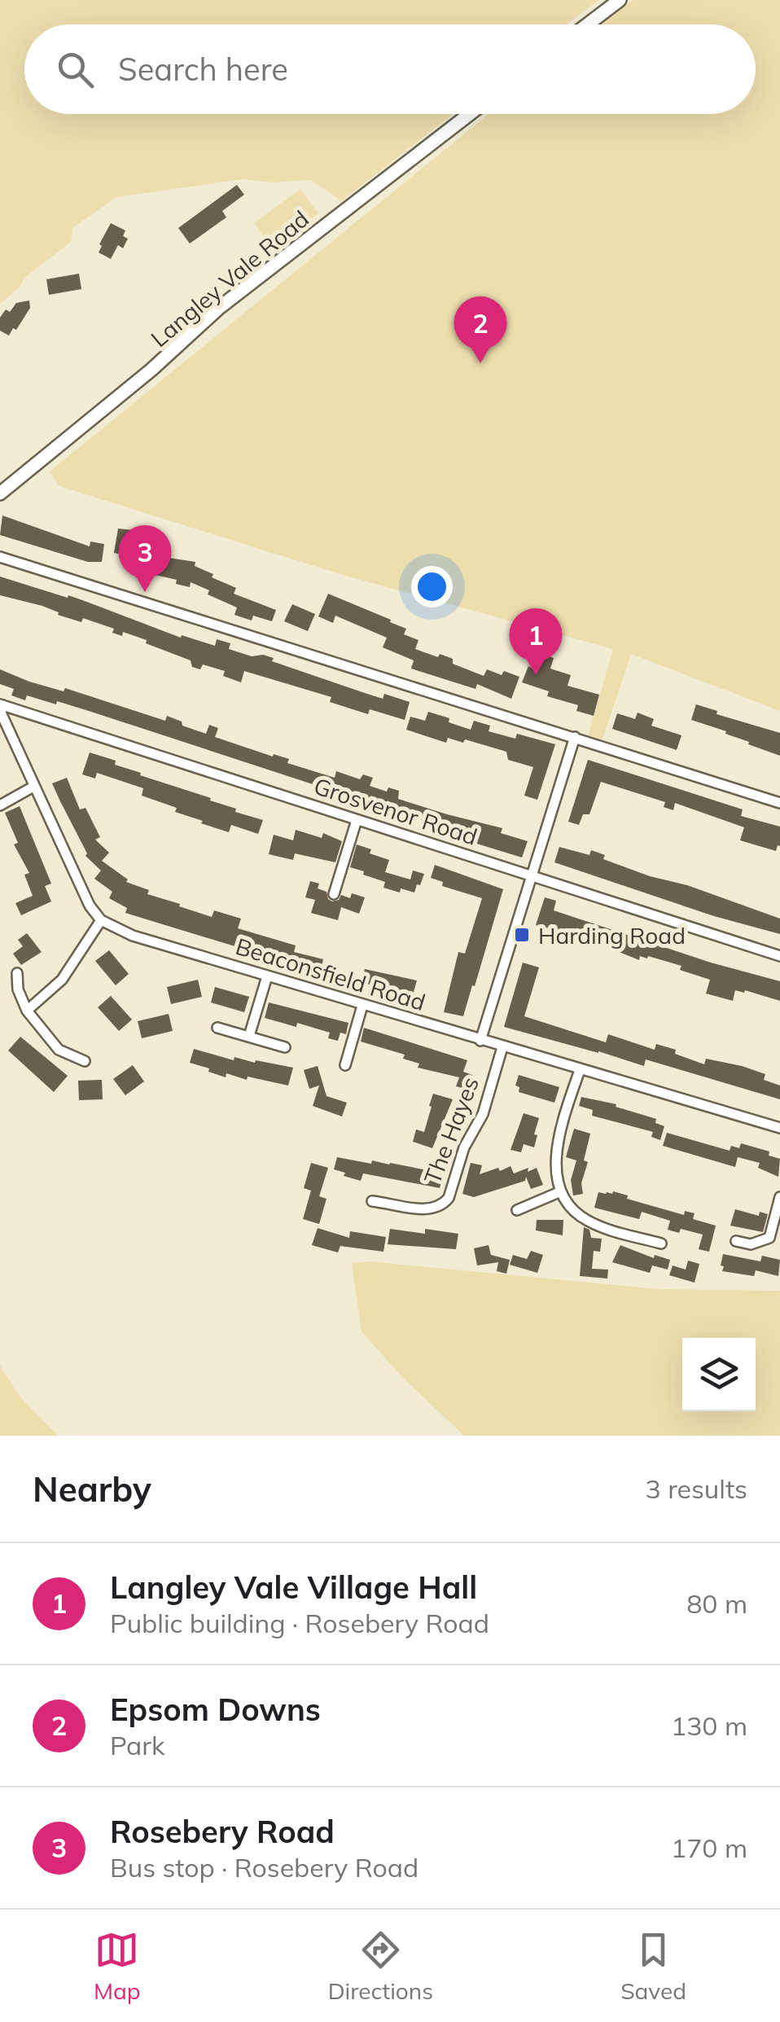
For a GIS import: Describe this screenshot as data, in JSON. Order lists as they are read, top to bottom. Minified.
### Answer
{"streets":{"street":["Langley Vale Road","Grosvenor Road","Beaconsfield Road","The Hayes"]},"crossings":[["Beaconsfield Road","The Hayes"]],"places":{"transit":["Harding Road"]},"page":{"search":"Search here","pins":["2","3","1"],"heading":["Nearby","3 results"],"list":[{"mark":"1","name":"Langley Vale Village Hall","note":"Public building · Rosebery Road","value":"80 m"},{"mark":"2","name":"Epsom Downs","note":"Park","value":"130 m"},{"mark":"3","name":"Rosebery Road","note":"Bus stop · Rosebery Road","value":"170 m"}],"nav":["Map","Directions","Saved"]}}
